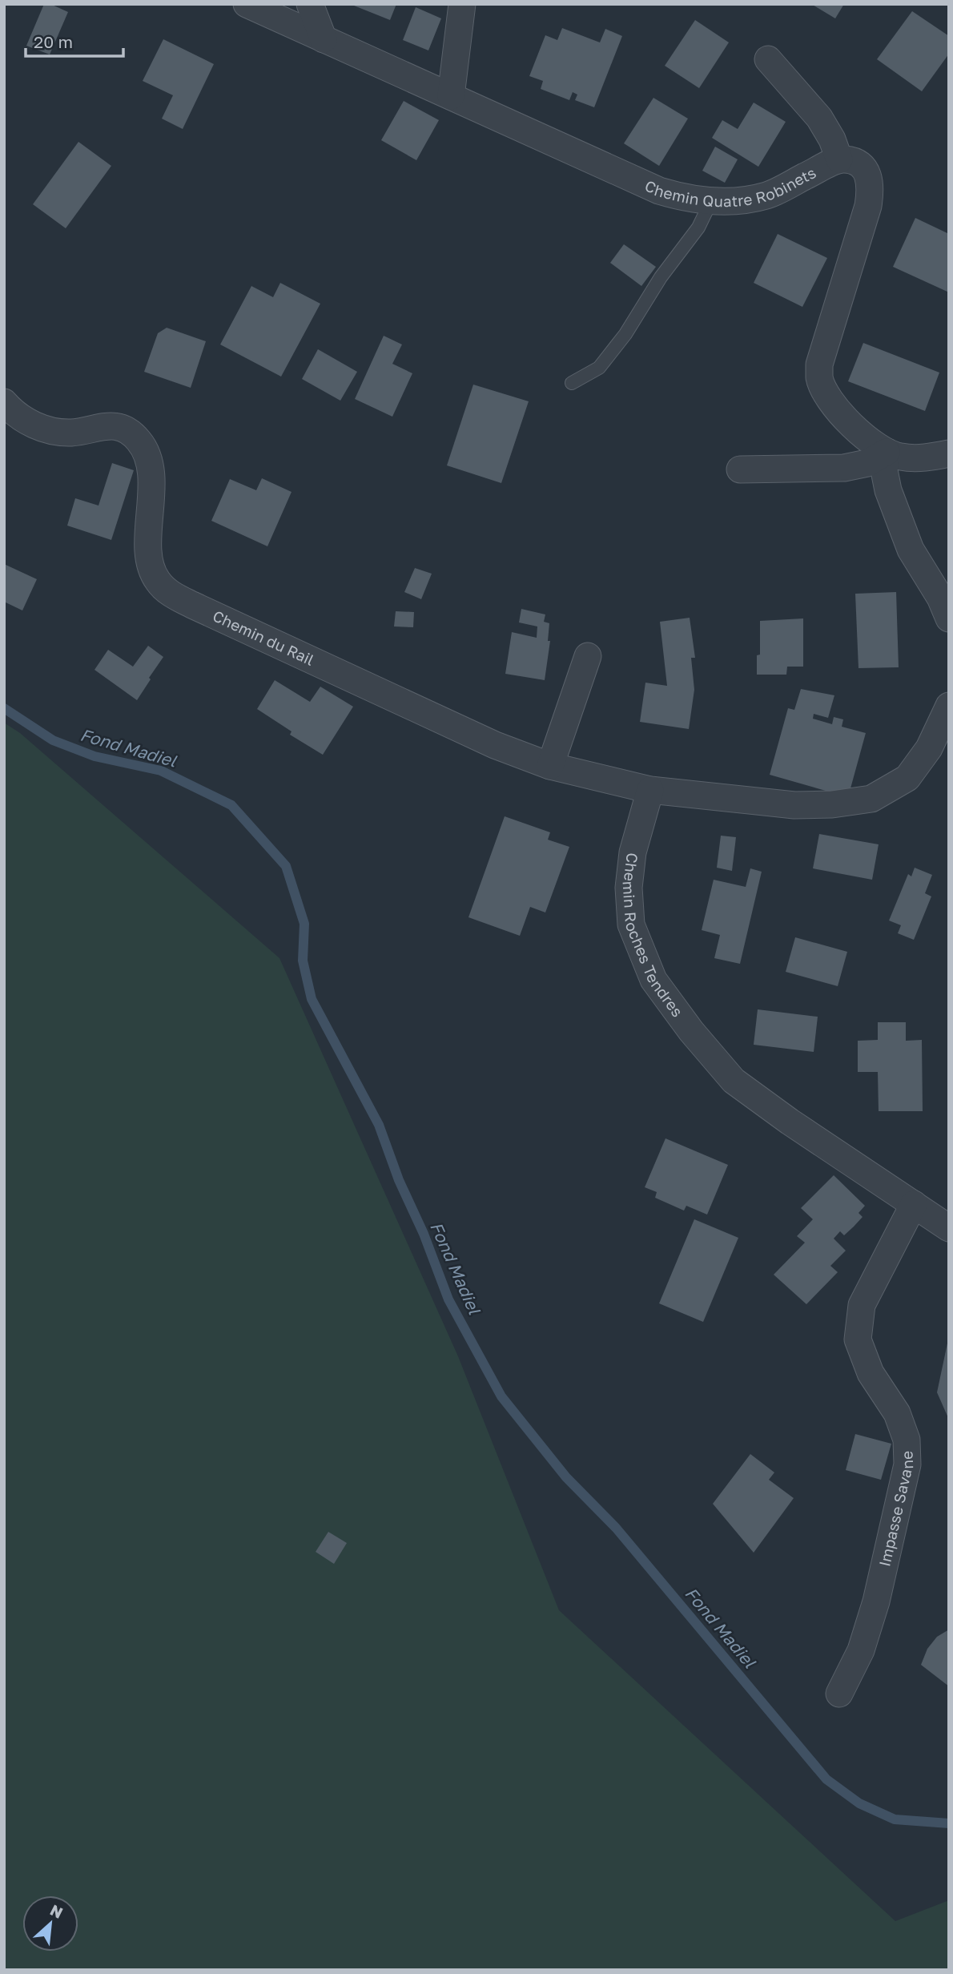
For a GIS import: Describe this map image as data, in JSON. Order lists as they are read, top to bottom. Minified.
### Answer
{"streets":{"street":["Chemin Quatre Robinets","Chemin du Rail","Chemin Roches Tendres","Impasse Savane"]},"crossings":[["Chemin du Rail","Chemin Roches Tendres"],["Chemin Roches Tendres","Impasse Savane"]],"water":["Fond Madiel"],"scale_bar":"20 m","north":"top right"}
